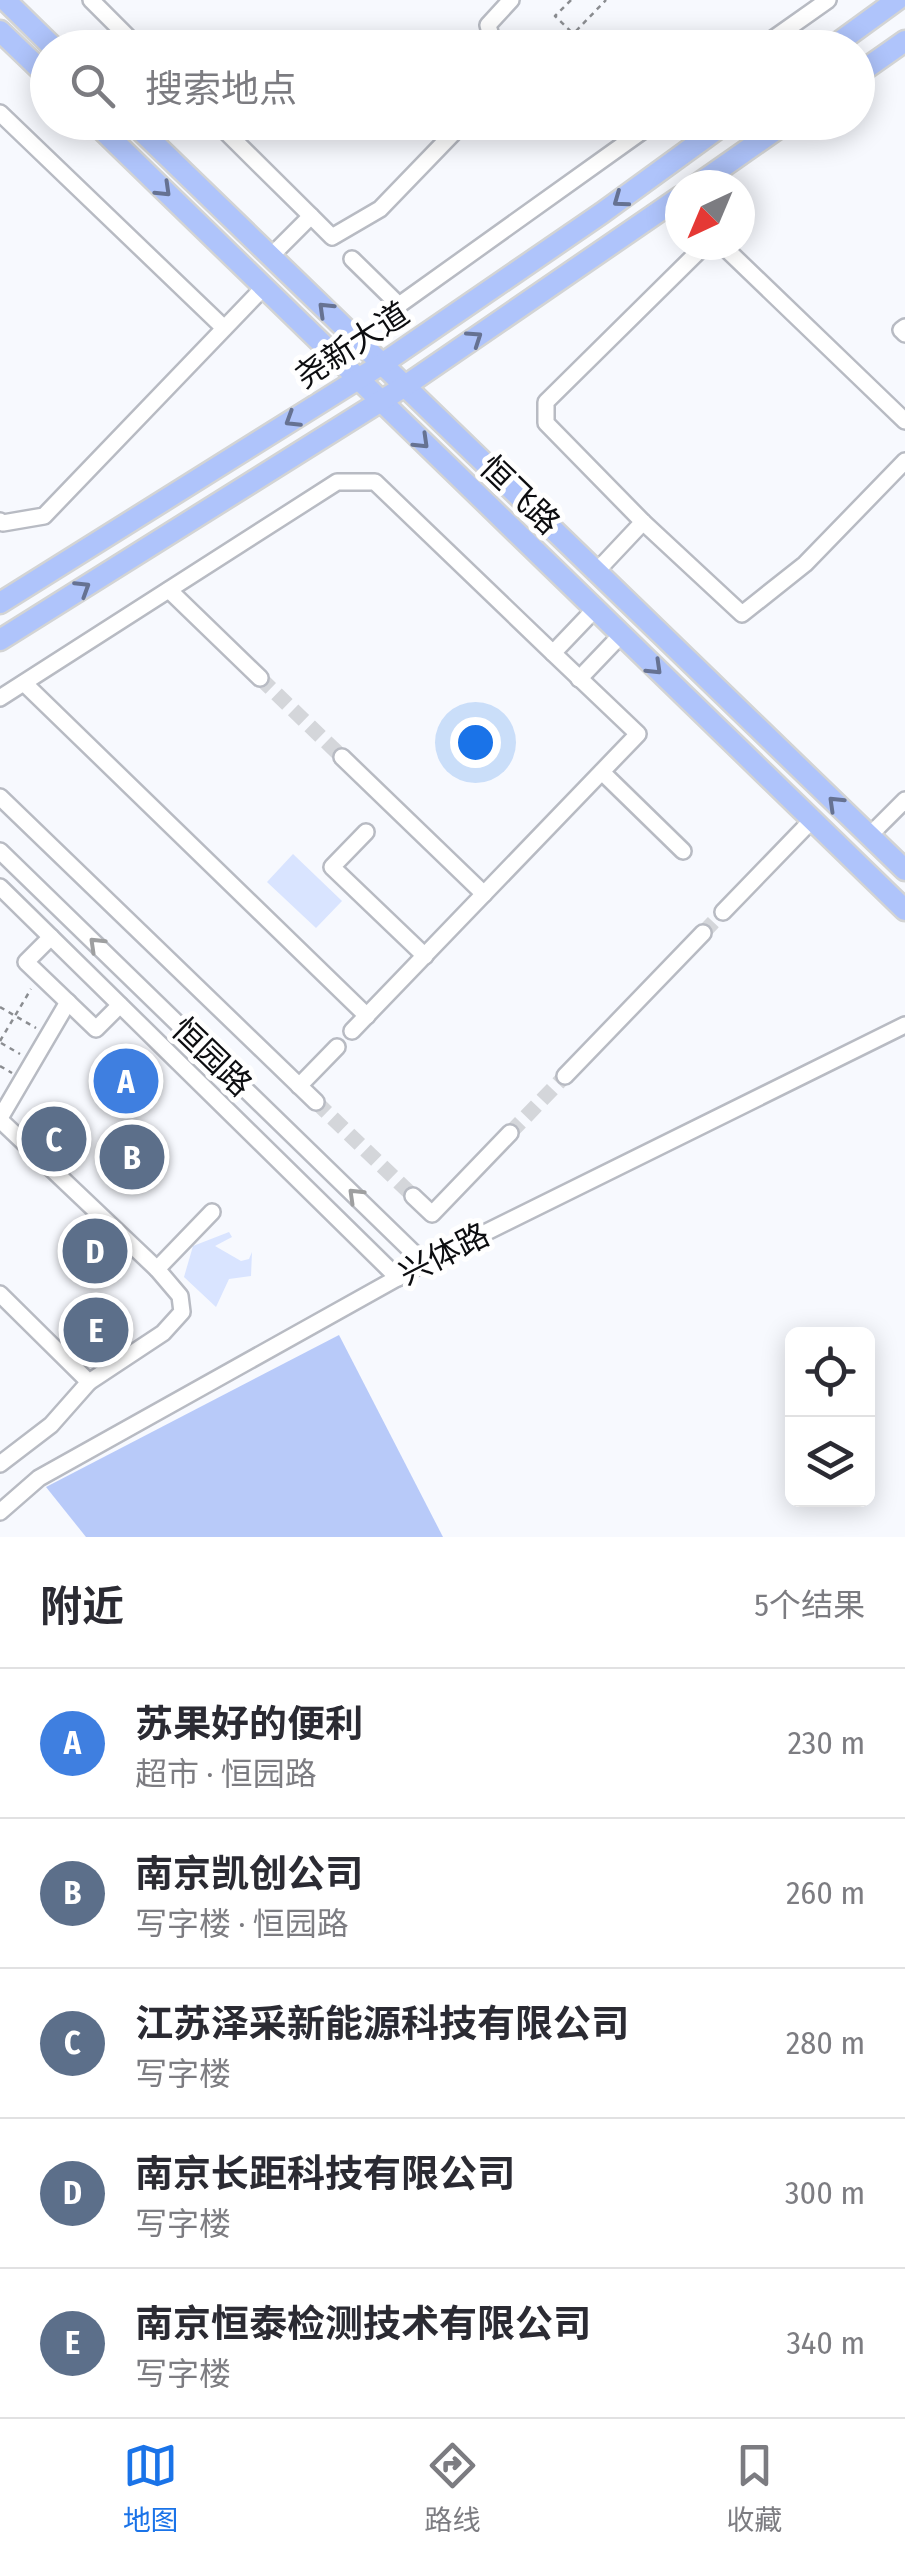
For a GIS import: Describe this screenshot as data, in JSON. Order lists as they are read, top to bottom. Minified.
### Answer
{"streets":{"main road":["尧新大道","恒飞路"],"street":["恒园路","兴体路"]},"crossings":[["尧新大道","恒飞路"],["恒园路","兴体路"]],"north":"bottom left","page":{"search":"搜索地点","pins":["A","C","B","D","E"],"heading":["附近","5个结果"],"list":[{"mark":"A","name":"苏果好的便利","note":"超市 · 恒园路","value":"230 m"},{"mark":"B","name":"南京凯创公司","note":"写字楼 · 恒园路","value":"260 m"},{"mark":"C","name":"江苏泽采新能源科技有限公司","note":"写字楼","value":"280 m"},{"mark":"D","name":"南京长距科技有限公司","note":"写字楼","value":"300 m"},{"mark":"E","name":"南京恒泰检测技术有限公司","note":"写字楼","value":"340 m"}],"nav":["地图","路线","收藏"]}}
